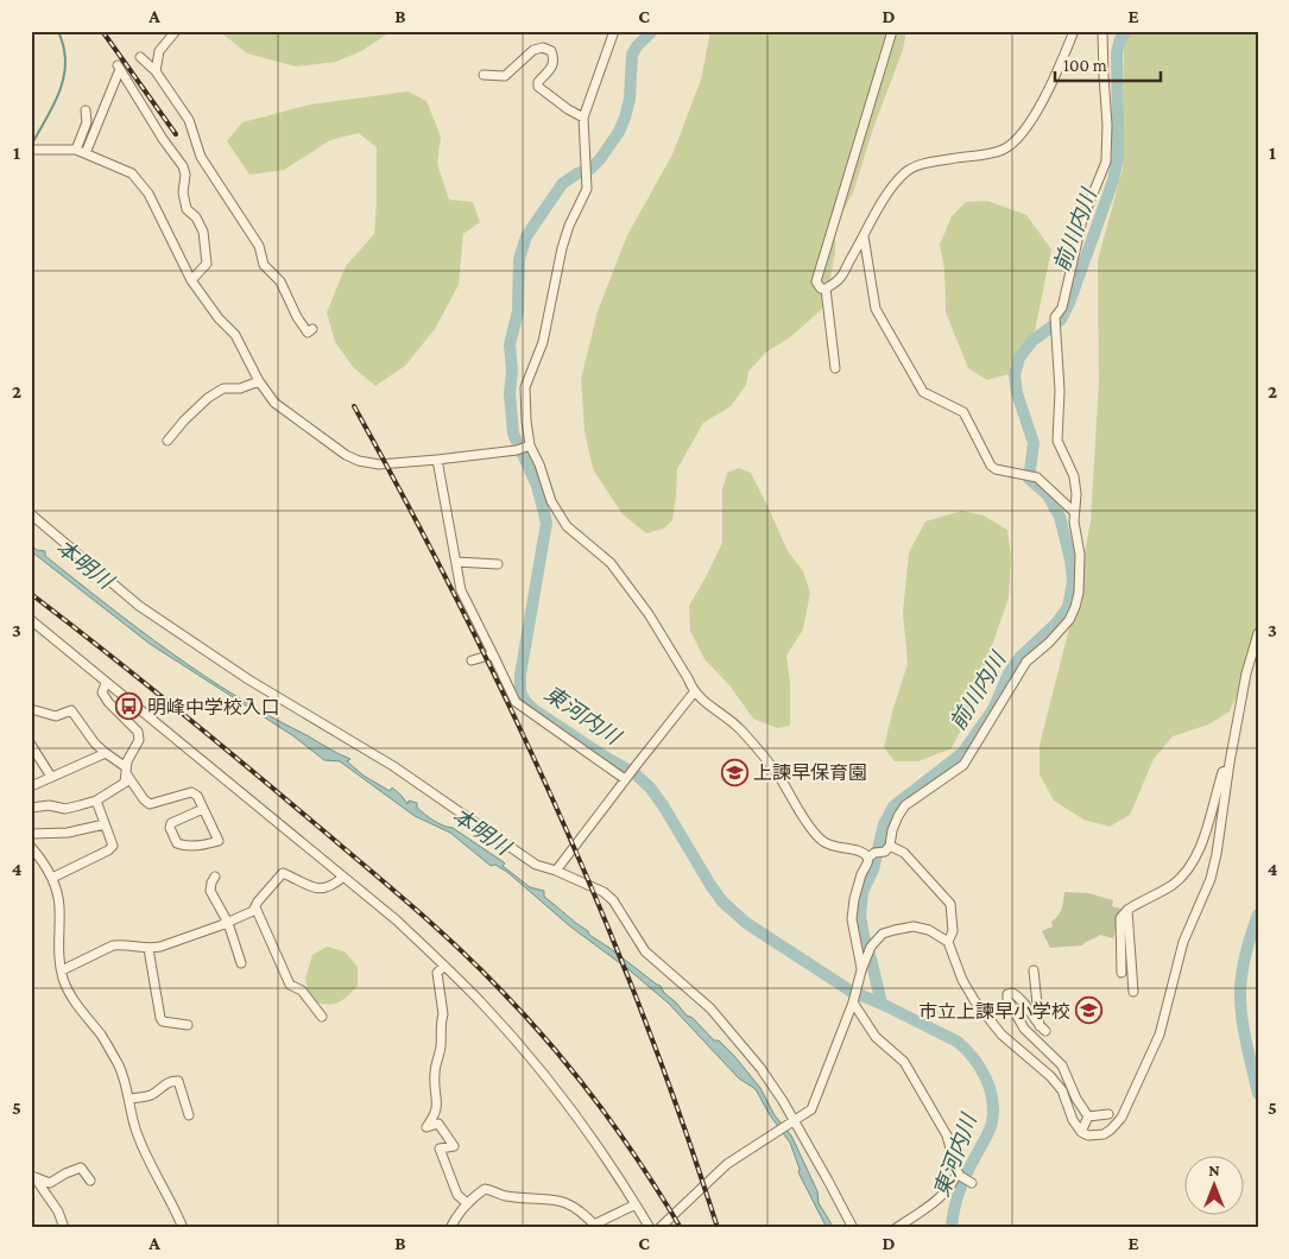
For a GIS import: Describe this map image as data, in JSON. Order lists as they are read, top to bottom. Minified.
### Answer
{"water":["前川内川","本明川","東河内川"],"places":{"bus stop":["明峰中学校入口"],"school or university":["上諫早保育園","市立上諫早小学校"]},"scale_bar":"100 m","north":"top","grid":{"columns":["A","B","C","D","E"],"rows":["1","2","3","4","5"]}}
